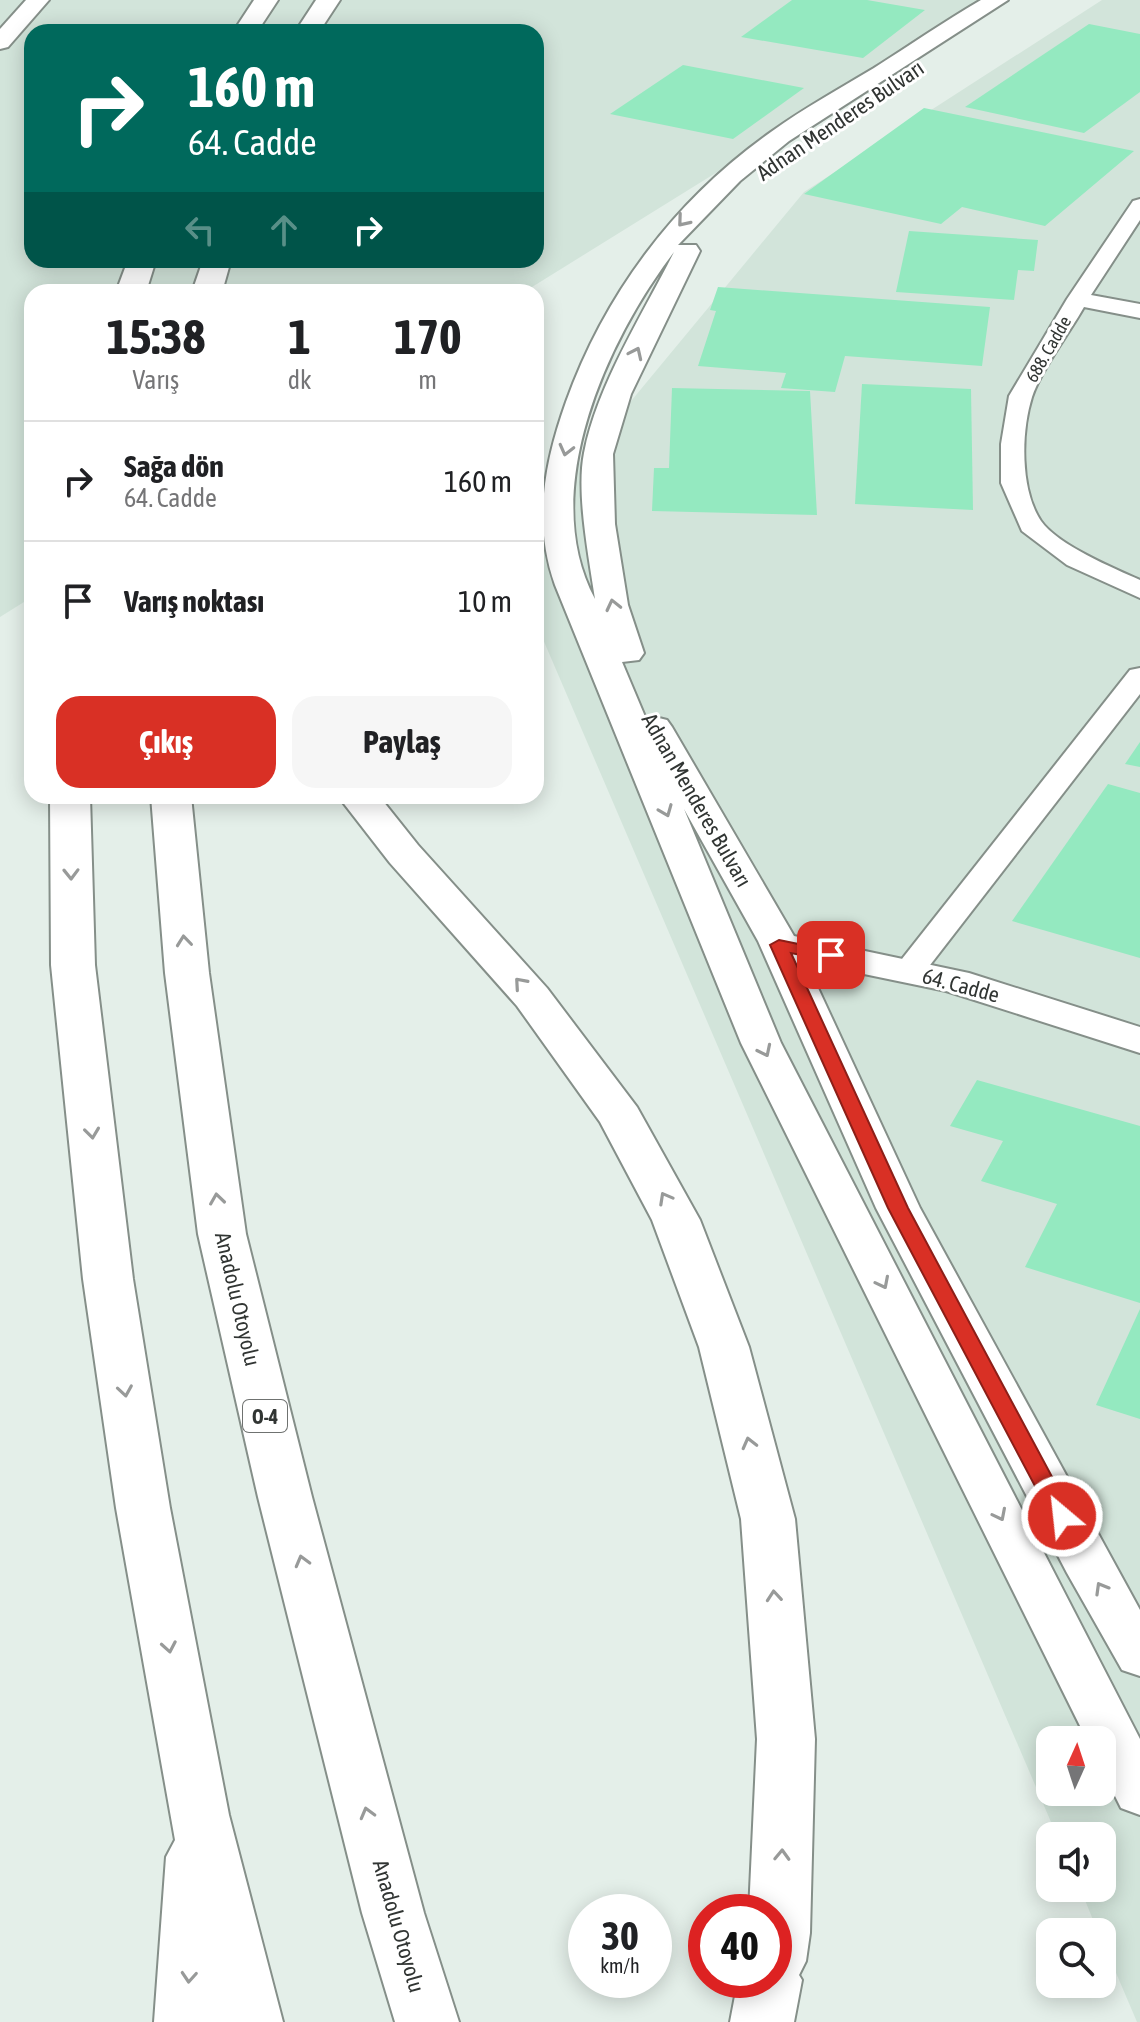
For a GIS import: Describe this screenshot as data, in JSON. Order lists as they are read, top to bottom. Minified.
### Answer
{"streets":{"highway":["Anadolu Otoyolu","O-4"],"street":["Adnan Menderes Bulvarı","688. Cadde","64. Cadde"]},"crossings":[["Adnan Menderes Bulvarı","64. Cadde"]],"one_way":["Adnan Menderes Bulvarı"],"north":"top","page":{"turn":["160 m","64. Cadde"],"eta":["15:38","Varış","1","dk","170","m"],"list":[{"name":"Sağa dön","note":"64. Cadde","value":"160 m"},{"name":"Varış noktası","value":"10 m"}],"buttons":["Çıkış","Paylaş"],"speed":"30 km/h","limit":"40"}}
